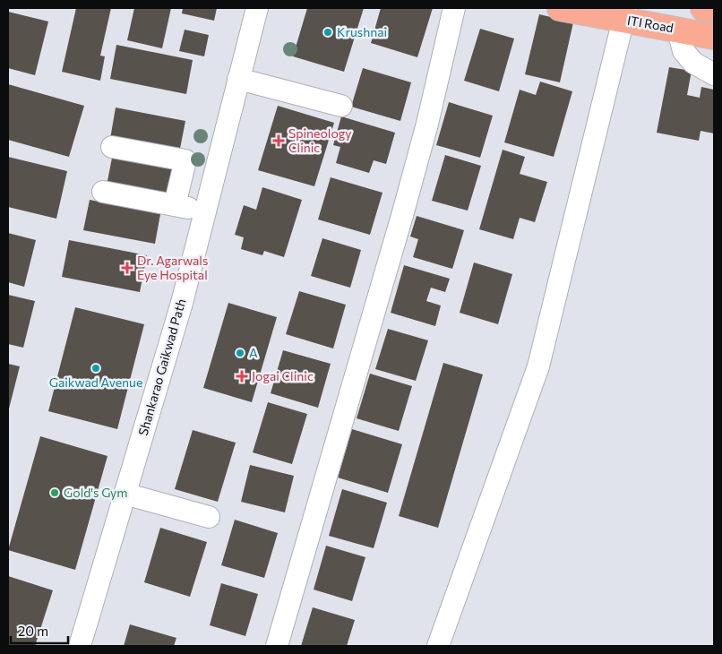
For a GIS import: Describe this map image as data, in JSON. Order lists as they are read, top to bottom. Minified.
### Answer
{"streets":{"main road":["ITI Road"],"street":["Shankarao Gaikwad Path"]},"places":{"other":["Krushnai","A","Gaikwad Avenue","Gold's Gym"],"health":["Spineology Clinic","Dr. Agarwals Eye Hospital","Jogai Clinic"]},"scale_bar":"20 m"}
